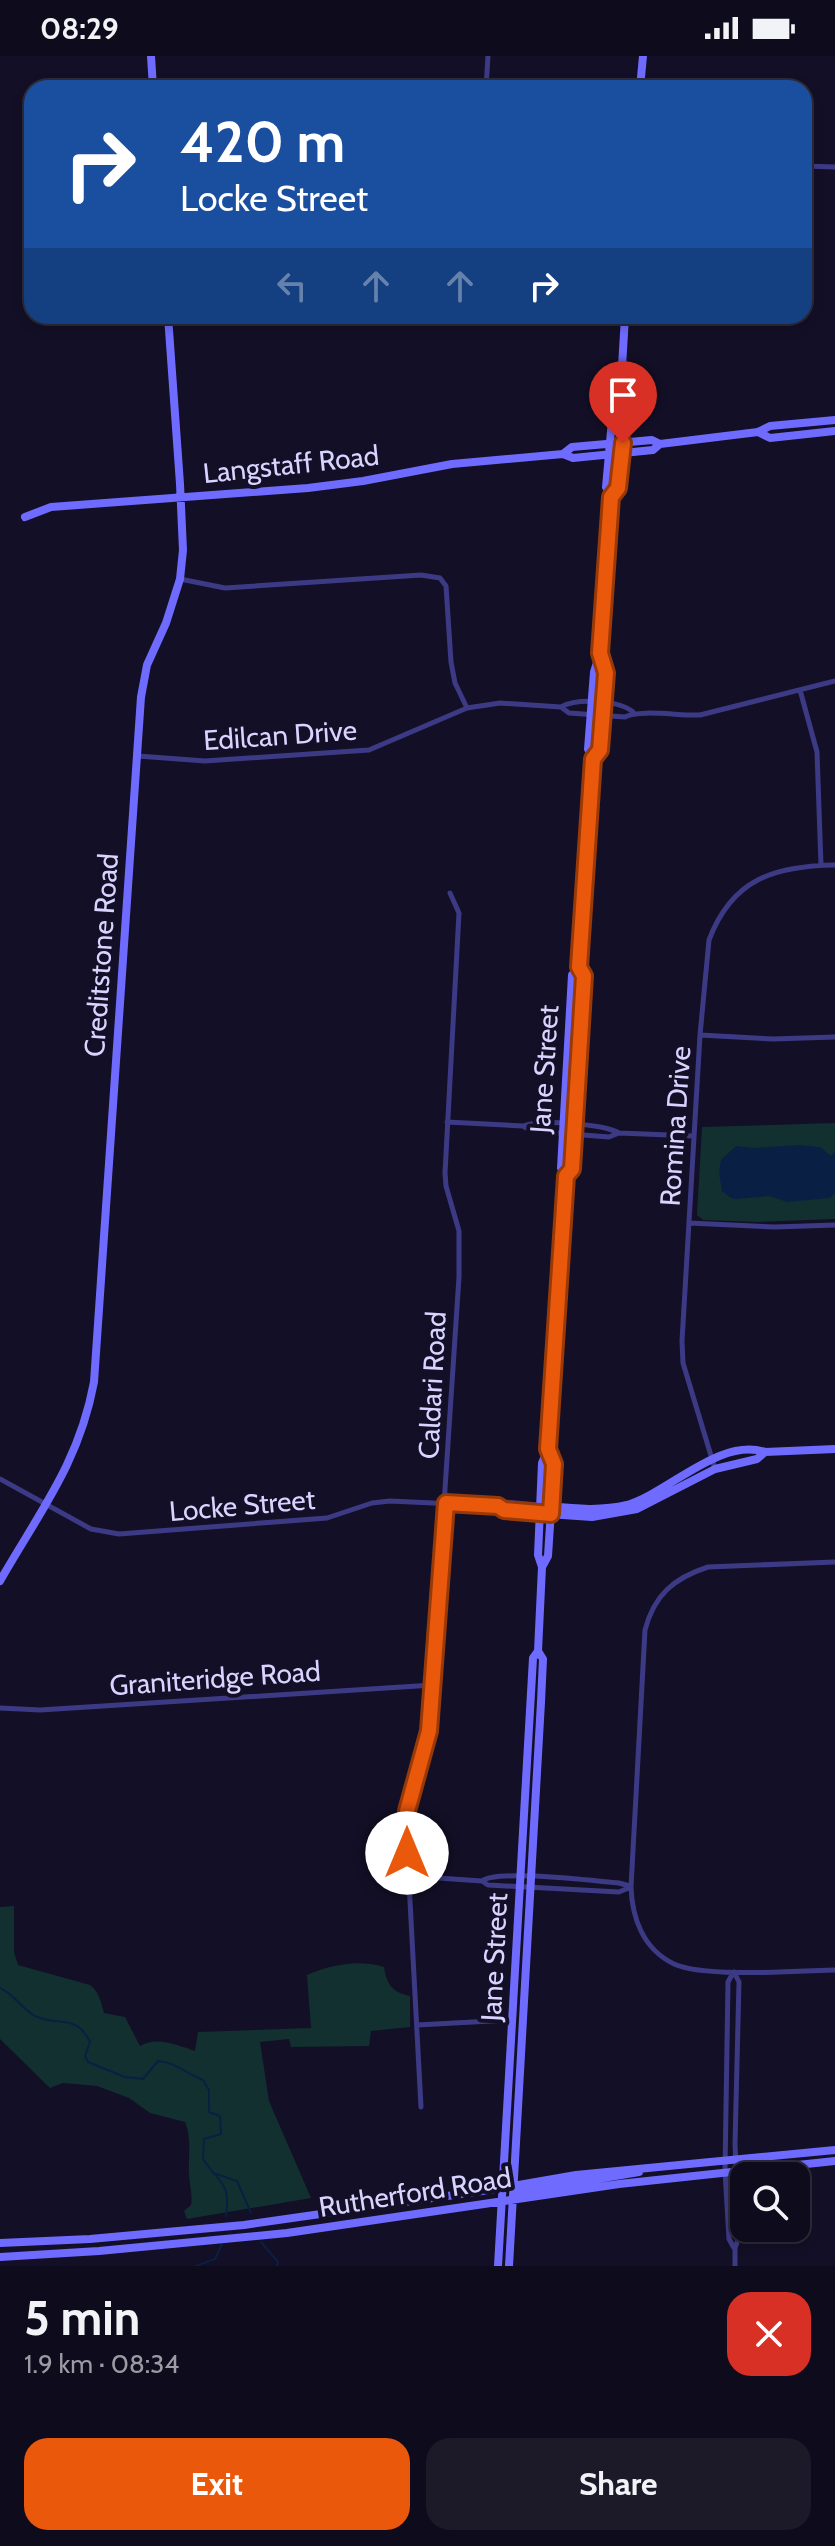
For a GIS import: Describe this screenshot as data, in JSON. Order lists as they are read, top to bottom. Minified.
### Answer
{"streets":{"main road":["Langstaff Road","Creditstone Road","Jane Street","Rutherford Road"],"street":["Edilcan Drive","Romina Drive","Caldari Road","Locke Street","Graniteridge Road"]},"crossings":[["Langstaff Road","Creditstone Road"],["Langstaff Road","Jane Street"],["Edilcan Drive","Creditstone Road"],["Edilcan Drive","Jane Street"],["Creditstone Road","Locke Street"],["Jane Street","Locke Street"],["Jane Street","Rutherford Road"],["Caldari Road","Locke Street"],["Caldari Road","Graniteridge Road"]],"page":{"status":"08:29","turn":["420 m","Locke Street"],"heading":["5 min","1.9 km · 08:34"],"buttons":["Exit","Share"]}}
